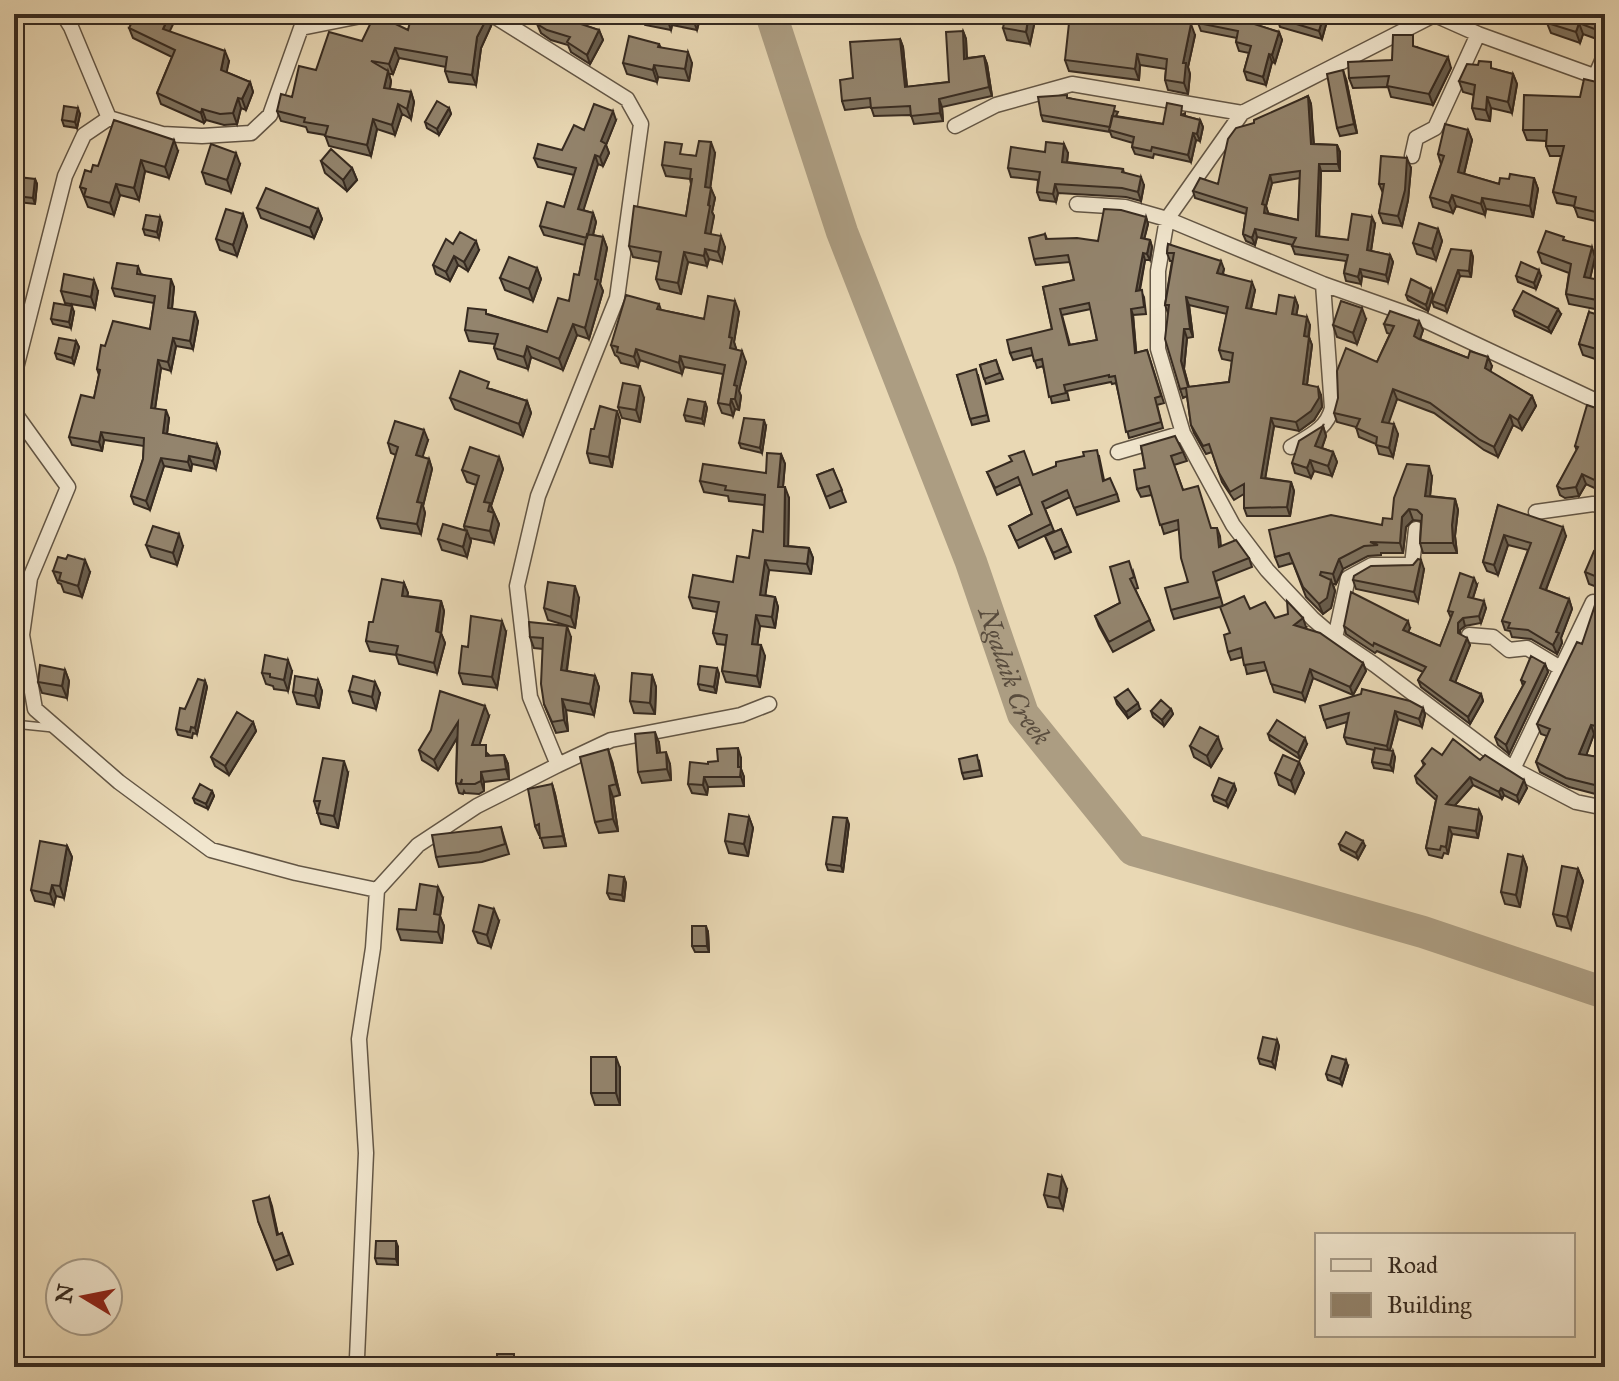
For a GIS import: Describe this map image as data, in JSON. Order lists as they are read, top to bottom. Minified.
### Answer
{"water":["Ngalaik Creek"],"legend":["Road","Building"],"north":"left"}
